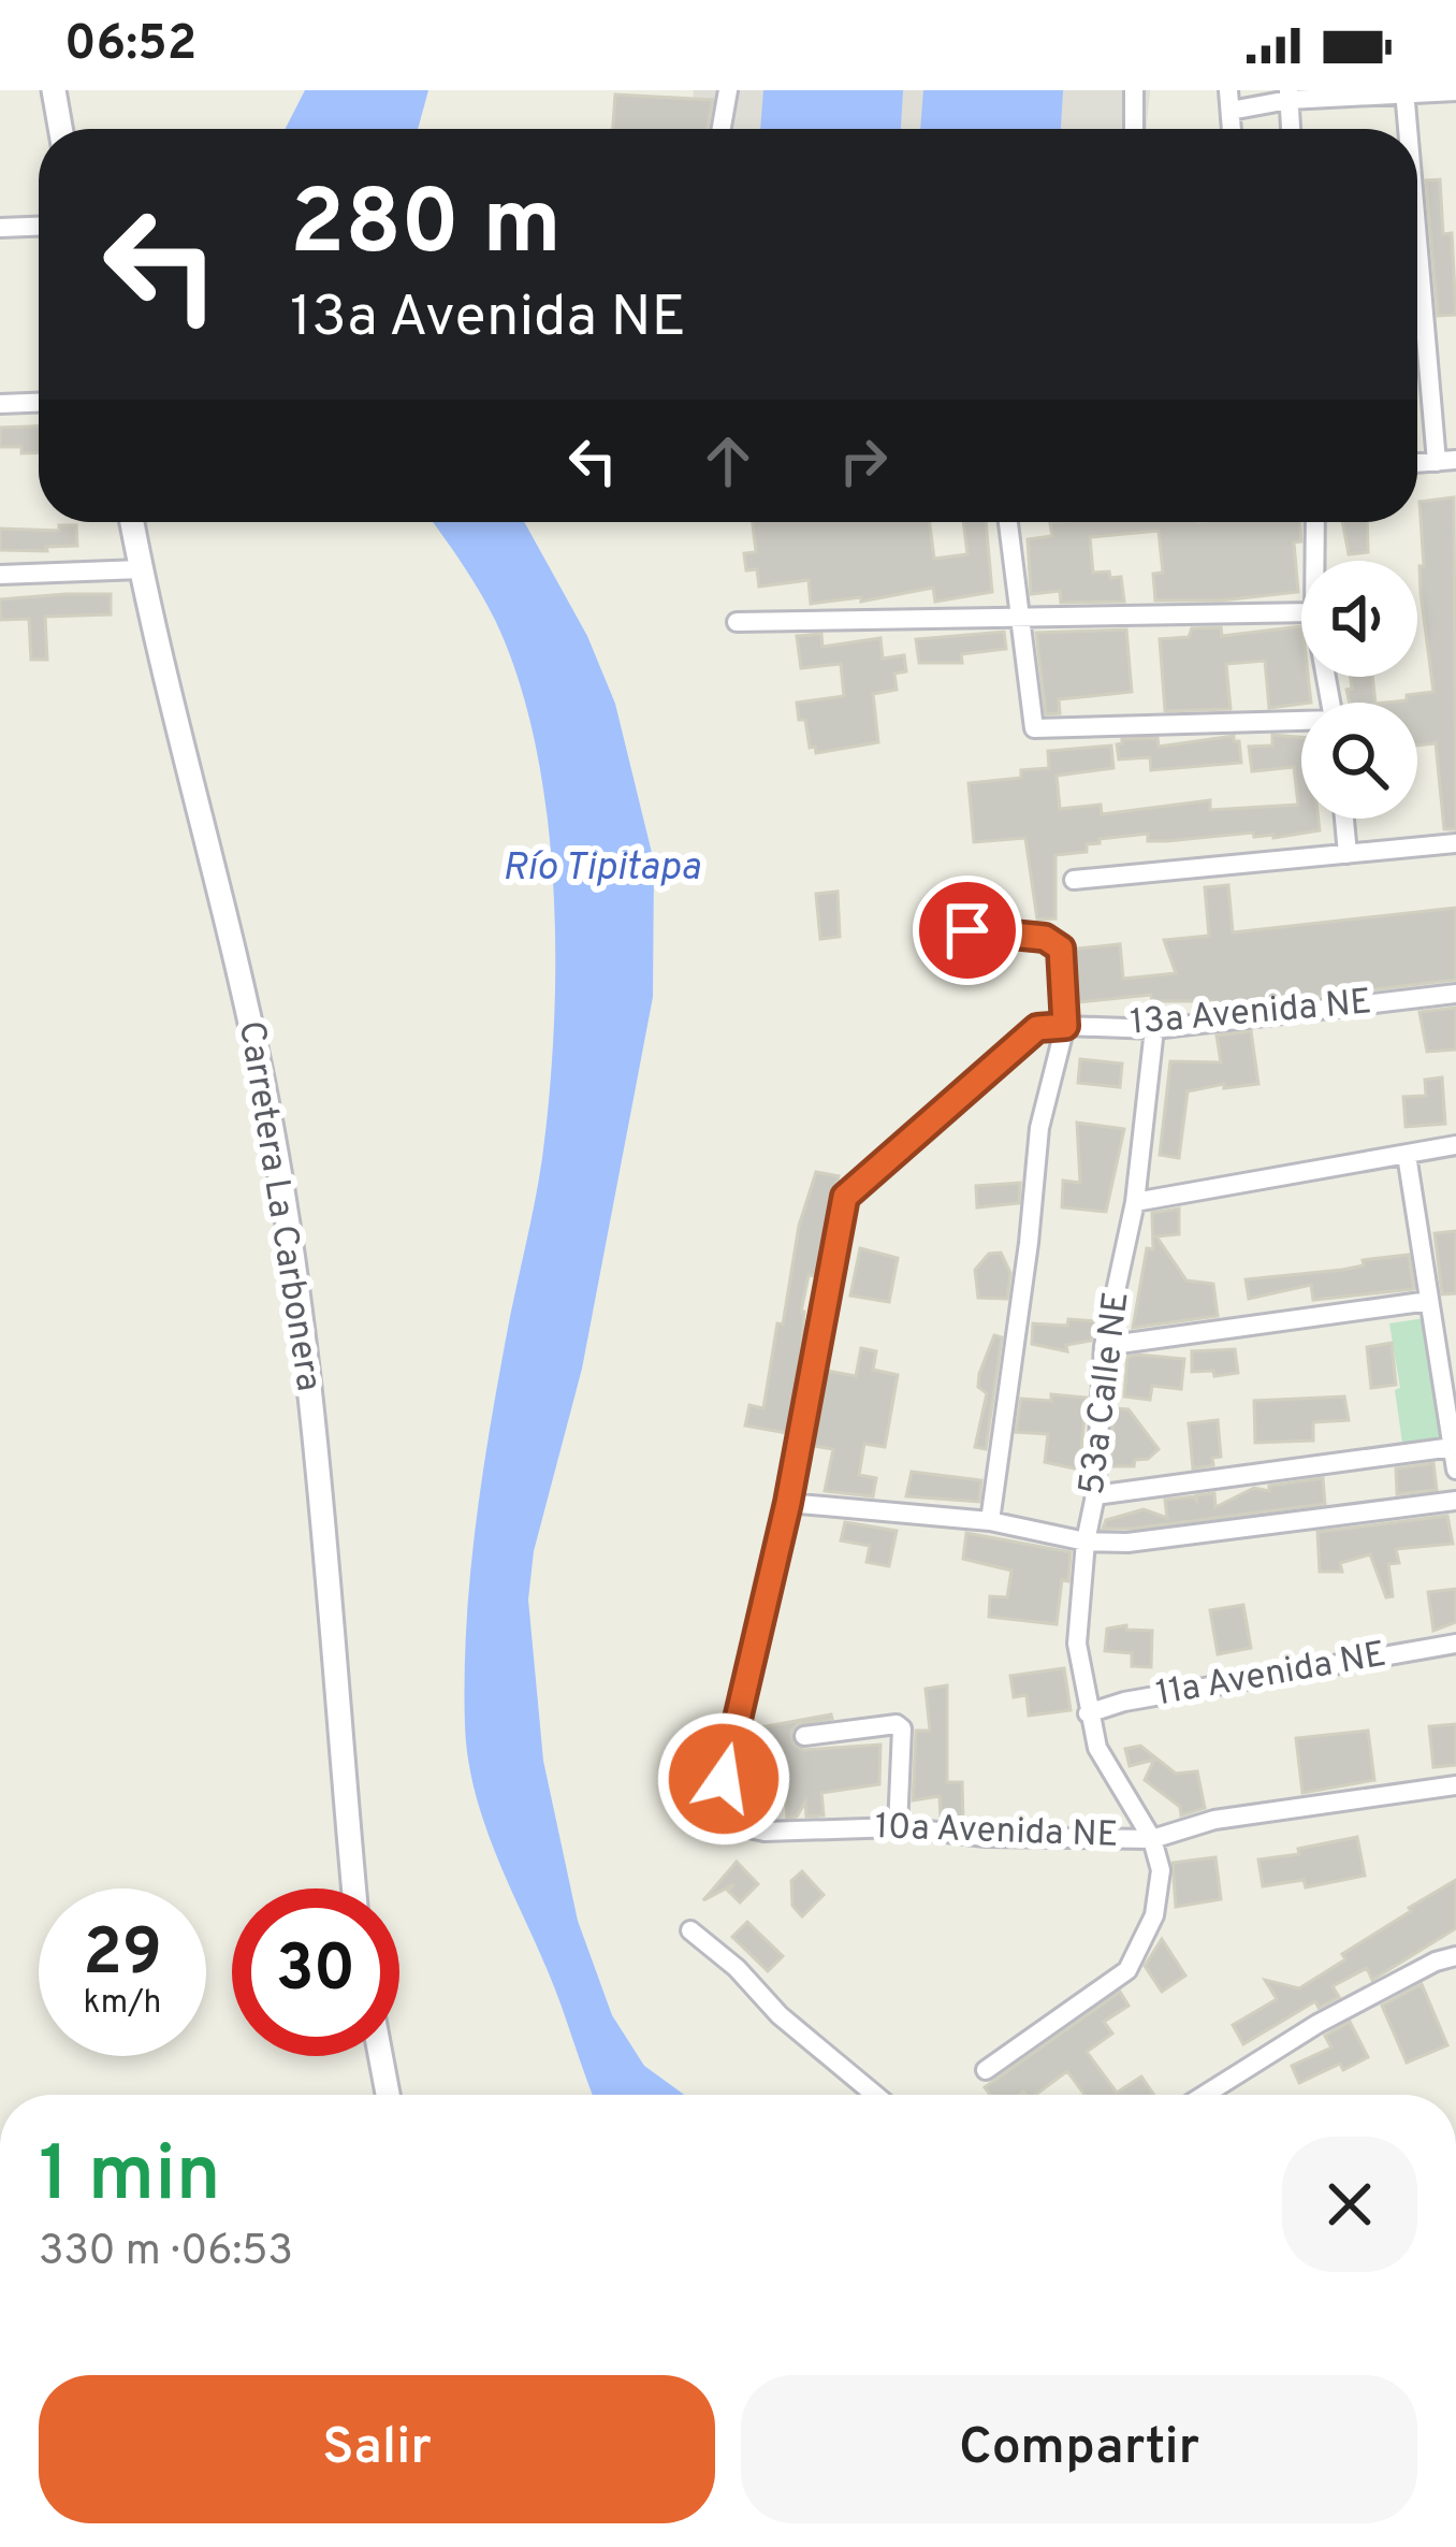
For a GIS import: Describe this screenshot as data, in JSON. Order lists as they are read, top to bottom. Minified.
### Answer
{"streets":{"street":["13a Avenida NE","Carretera La Carbonera","53a Calle NE","11a Avenida NE","10a Avenida NE"]},"crossings":[["13a Avenida NE","53a Calle NE"],["53a Calle NE","11a Avenida NE"],["53a Calle NE","10a Avenida NE"]],"water":["Río Tipitapa"],"page":{"status":"06:52","turn":["280 m","13a Avenida NE"],"speed":"29 km/h","limit":"30","heading":["1 min","330 m · 06:53"],"buttons":["Salir","Compartir"]}}
